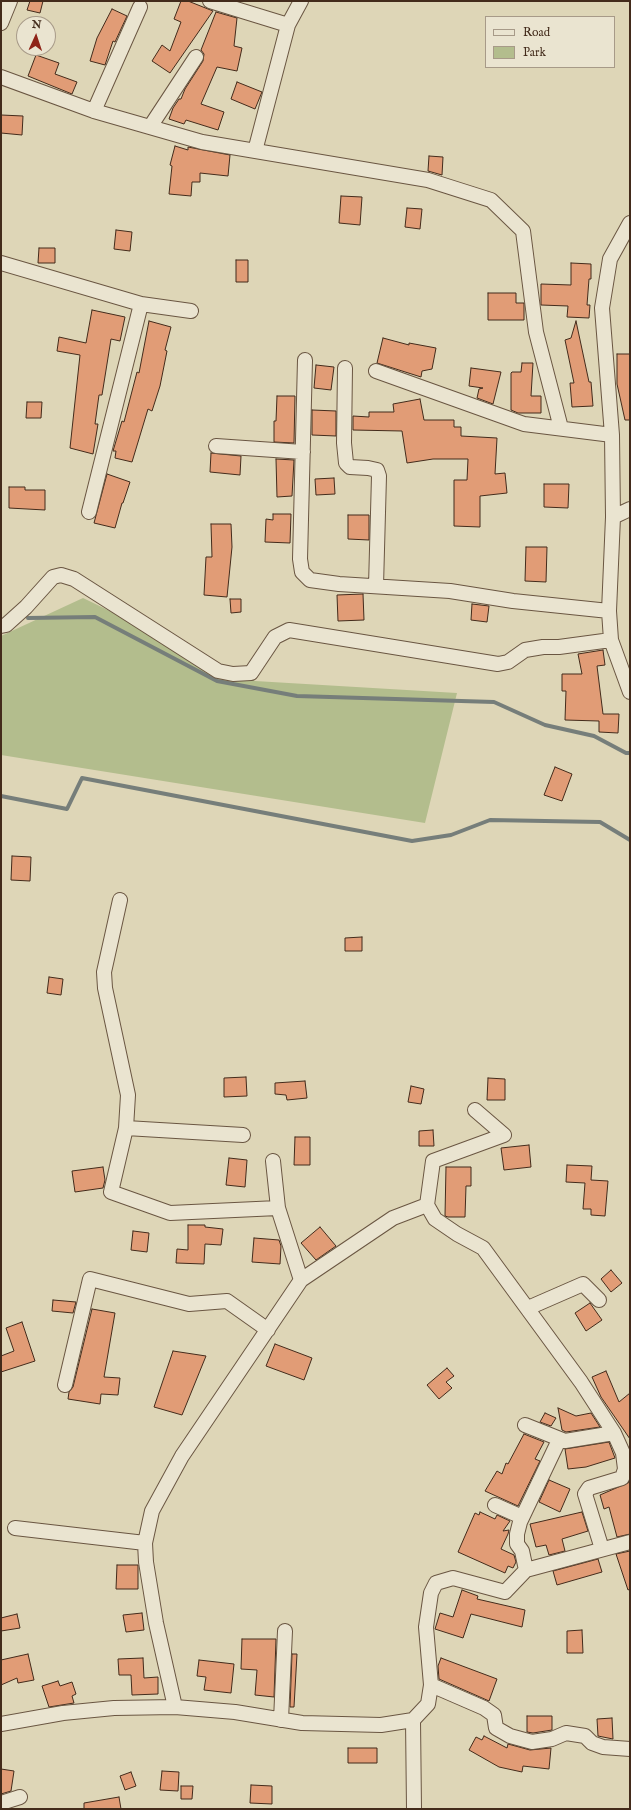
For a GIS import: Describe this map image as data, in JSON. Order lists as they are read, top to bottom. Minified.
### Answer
{"legend":["Road","Park"],"north":"top"}
